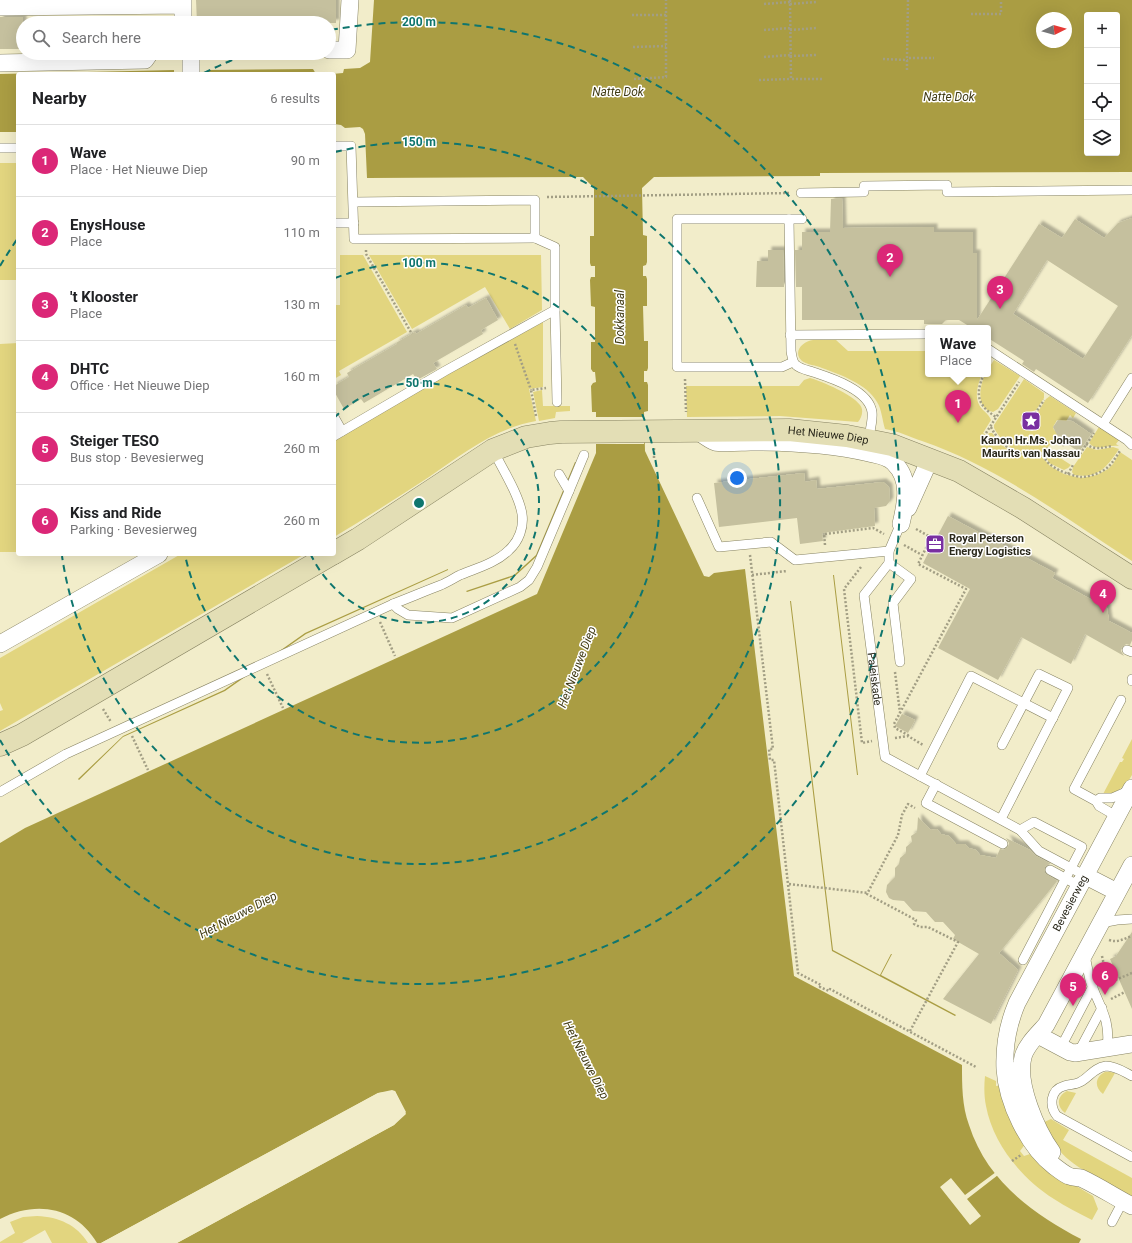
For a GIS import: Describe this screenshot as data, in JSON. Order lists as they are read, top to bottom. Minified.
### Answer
{"streets":{"street":["Het Nieuwe Diep","Bevesierweg"],"lane":["Paleiskade"]},"crossings":[["Paleiskade","Bevesierweg"]],"water":["Natte Dok","Dokkanaal","Het Nieuwe Diep"],"places":{"place":["Kanon Hr.Ms. Johan Maurits van Nassau"],"office":["Royal Peterson Energy Logistics"]},"north":"right","page":{"map_buttons":["+","−"],"search":"Search here","heading":["Nearby","6 results"],"list":[{"mark":"1","name":"Wave","note":"Place · Het Nieuwe Diep","value":"90 m"},{"mark":"2","name":"EnysHouse","note":"Place","value":"110 m"},{"mark":"3","name":"'t Klooster","note":"Place","value":"130 m"},{"mark":"4","name":"DHTC","note":"Office · Het Nieuwe Diep","value":"160 m"},{"mark":"5","name":"Steiger TESO","note":"Bus stop · Bevesierweg","value":"260 m"},{"mark":"6","name":"Kiss and Ride","note":"Parking · Bevesierweg","value":"260 m"}],"pins":["2","3","1","4","6","5"],"popup":["Wave","Place"]},"rings":["200 m","150 m","100 m","50 m"]}
